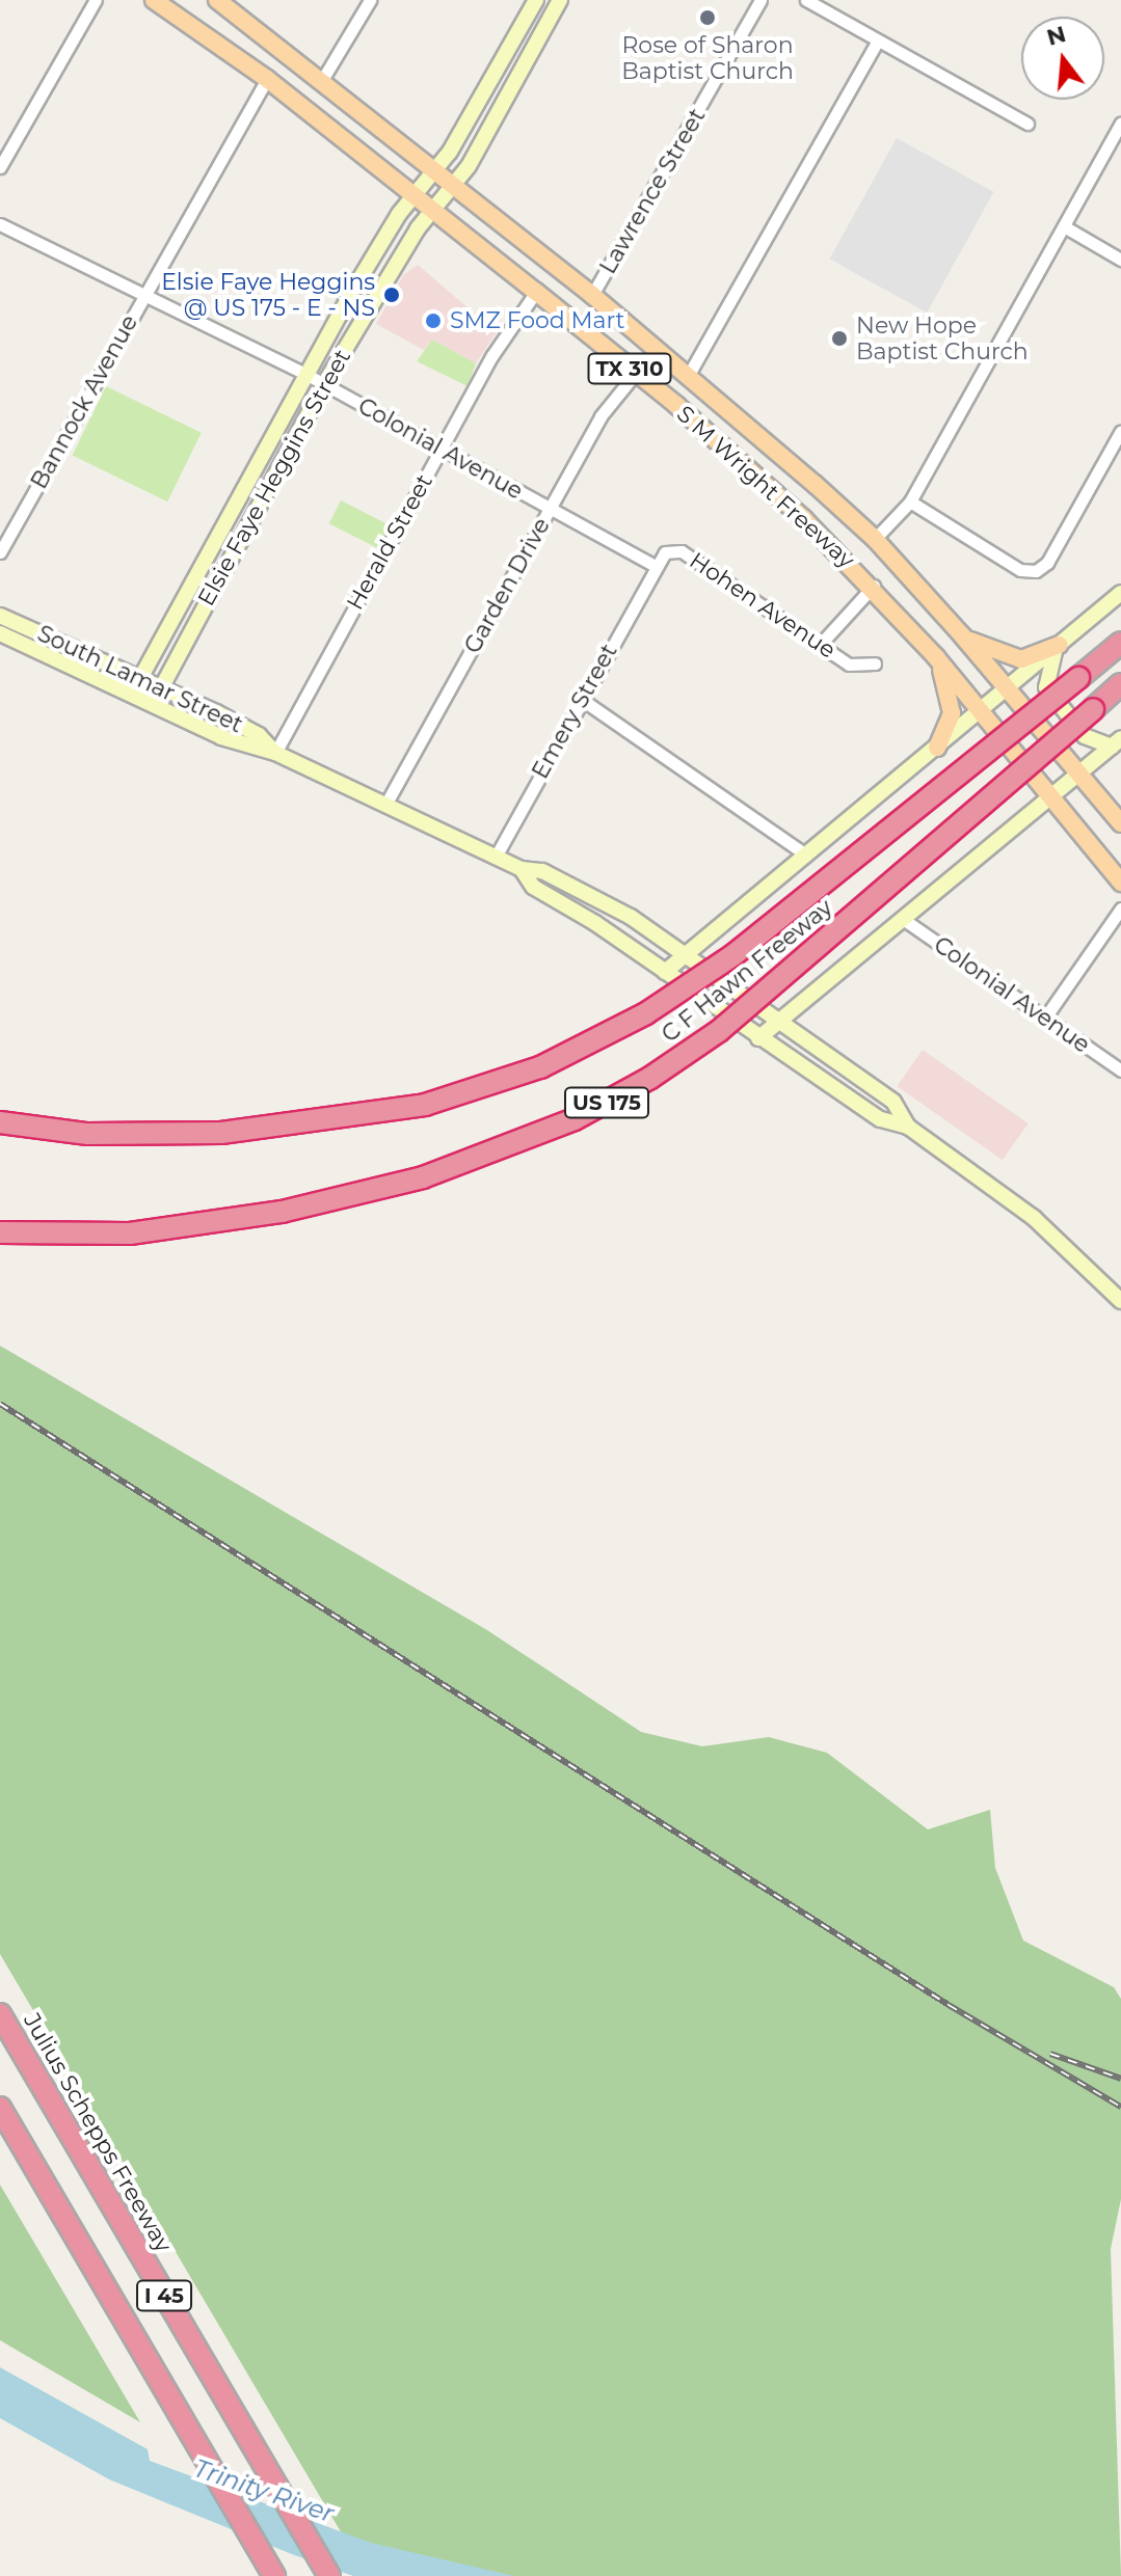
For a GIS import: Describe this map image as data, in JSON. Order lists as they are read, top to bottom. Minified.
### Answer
{"streets":{"highway":["C F Hawn Freeway","US 175","Julius Schepps Freeway","I 45"],"main road":["TX 310","Elsie Faye Heggins Street","S M Wright Freeway","South Lamar Street"],"street":["Lawrence Street","Bannock Avenue","Colonial Avenue","Herald Street","Garden Drive","Hohen Avenue","Emery Street"]},"crossings":[["Lawrence Street","S M Wright Freeway"],["Bannock Avenue","Colonial Avenue"],["Bannock Avenue","S M Wright Freeway"],["Colonial Avenue","Elsie Faye Heggins Street"],["Colonial Avenue","Herald Street"],["Colonial Avenue","Garden Drive"],["Colonial Avenue","Hohen Avenue"],["Colonial Avenue","Emery Street"],["Elsie Faye Heggins Street","S M Wright Freeway"],["Elsie Faye Heggins Street","South Lamar Street"],["S M Wright Freeway","Herald Street"],["S M Wright Freeway","Garden Drive"],["Herald Street","South Lamar Street"],["Garden Drive","South Lamar Street"],["Hohen Avenue","Emery Street"],["South Lamar Street","Emery Street"]],"water":["Trinity River"],"places":["Rose of Sharon Baptist Church","Elsie Faye Heggins @ US 175 - E - NS","SMZ Food Mart","New Hope Baptist Church"],"north":"top"}
